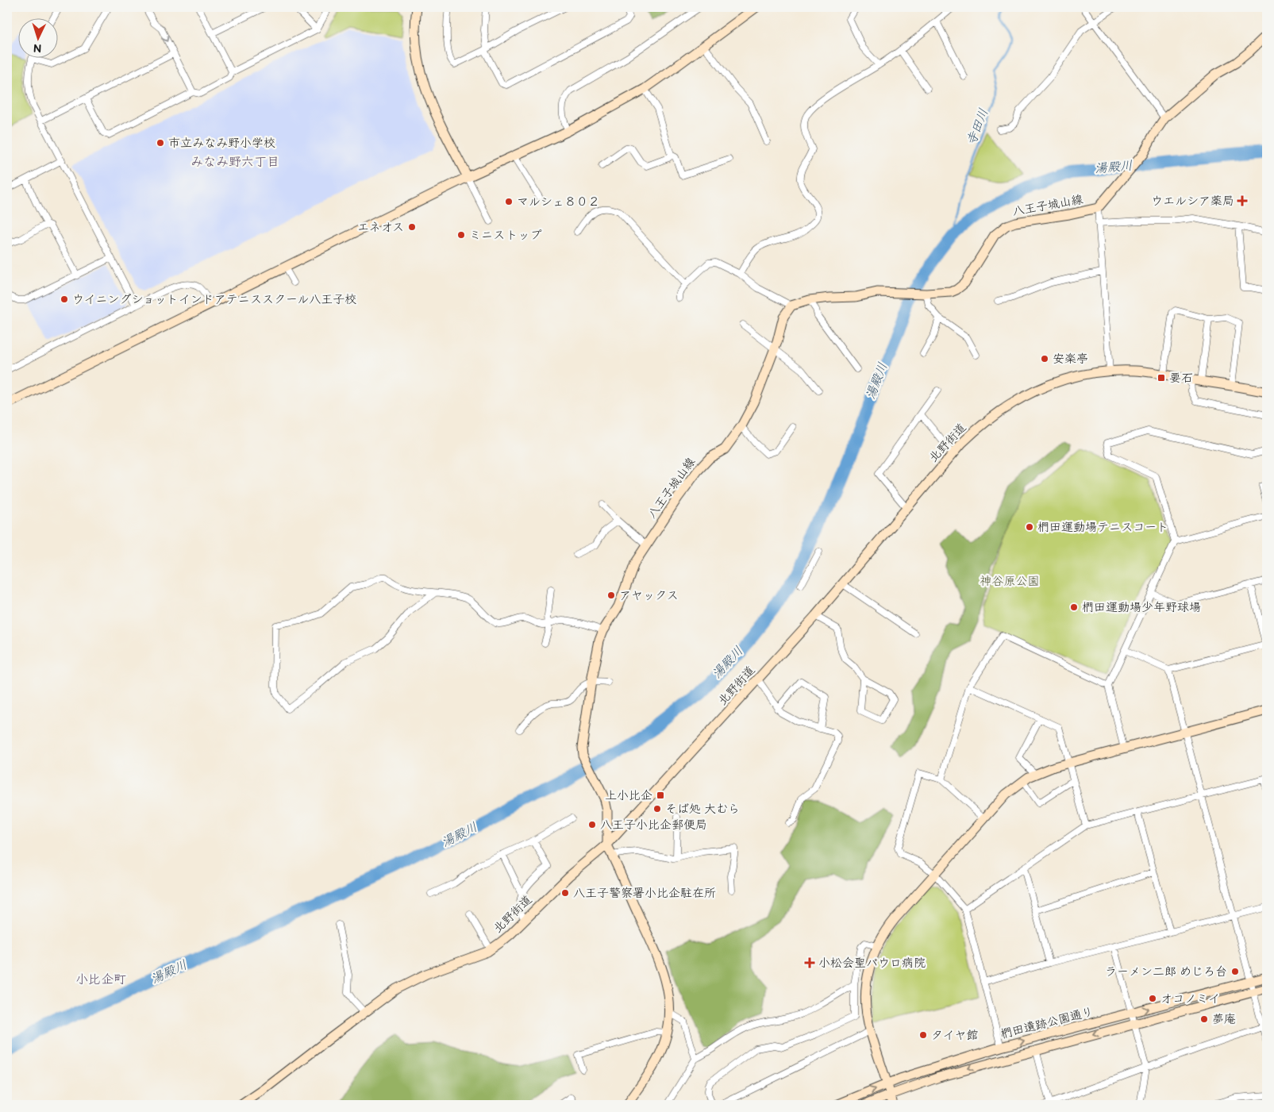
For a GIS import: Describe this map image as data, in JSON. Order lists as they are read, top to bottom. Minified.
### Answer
{"streets":{"main road":["八王子城山線","北野街道","椚田遺跡公園通り"]},"crossings":[["八王子城山線","北野街道"]],"districts":["みなみ野六丁目","小比企町"],"water":["寺田川","湯殿川"],"parks":["神谷原公園"],"places":{"other":["市立みなみ野小学校","マルシェ８０２","エネオス","ミニストップ","ウイニングショットインドアテニススクール八王子校","安楽亭","椚田運動場テニスコート","アヤックス","椚田運動場少年野球場","そば処 大むら","八王子小比企郵便局","八王子警察署小比企駐在所","ラーメン二郎 めじろ台","オコノミイ","夢庵","タイヤ館"],"health":["ウエルシア薬局","小松会聖パウロ病院"],"transit":["要石","上小比企"]},"north":"bottom"}
